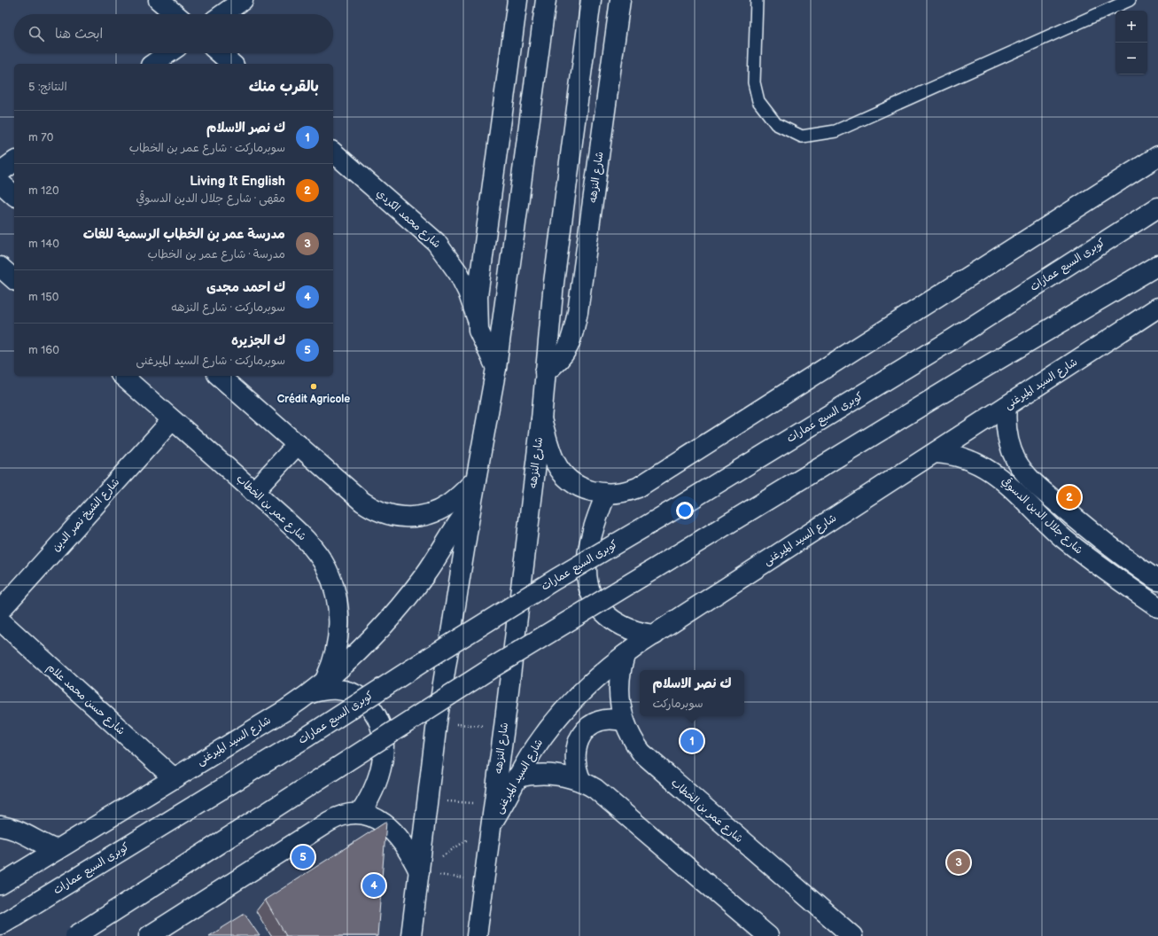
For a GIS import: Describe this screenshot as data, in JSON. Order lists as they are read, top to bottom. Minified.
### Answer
{"streets":{"main road":["شارع النزهه","شارع محمد الكردي","كوبرى السبع عمارات","شارع السيد الميرغنى","شارع عمر بن الخطاب","شارع الشيخ نصر الدين","شارع جلال الدين الدسوقي","شارع حسن محمد علام"]},"crossings":[["شارع النزهه","شارع السيد الميرغنى"],["شارع السيد الميرغنى","شارع عمر بن الخطاب"],["شارع السيد الميرغنى","شارع جلال الدين الدسوقي"],["شارع السيد الميرغنى","شارع حسن محمد علام"],["شارع عمر بن الخطاب","شارع الشيخ نصر الدين"]],"places":["Crédit Agricole"],"page":{"map_buttons":["+","−"],"search":"ابحث هنا","heading":["بالقرب منك","النتائج: 5"],"list":[{"mark":"1","name":"ك نصر الاسلام","note":"سوبرماركت · شارع عمر بن الخطاب","value":"70 m"},{"mark":"2","name":"Living It English","note":"مقهى · شارع جلال الدين الدسوقي","value":"120 m"},{"mark":"3","name":"مدرسة عمر بن الخطاب الرسمية للغات","note":"مدرسة · شارع عمر بن الخطاب","value":"140 m"},{"mark":"4","name":"ك احمد مجدى","note":"سوبرماركت · شارع النزهه","value":"150 m"},{"mark":"5","name":"ك الجزيره","note":"سوبرماركت · شارع السيد الميرغنى","value":"160 m"}],"pins":["2","1","5","3","4"],"popup":["ك نصر الاسلام","سوبرماركت"]}}
